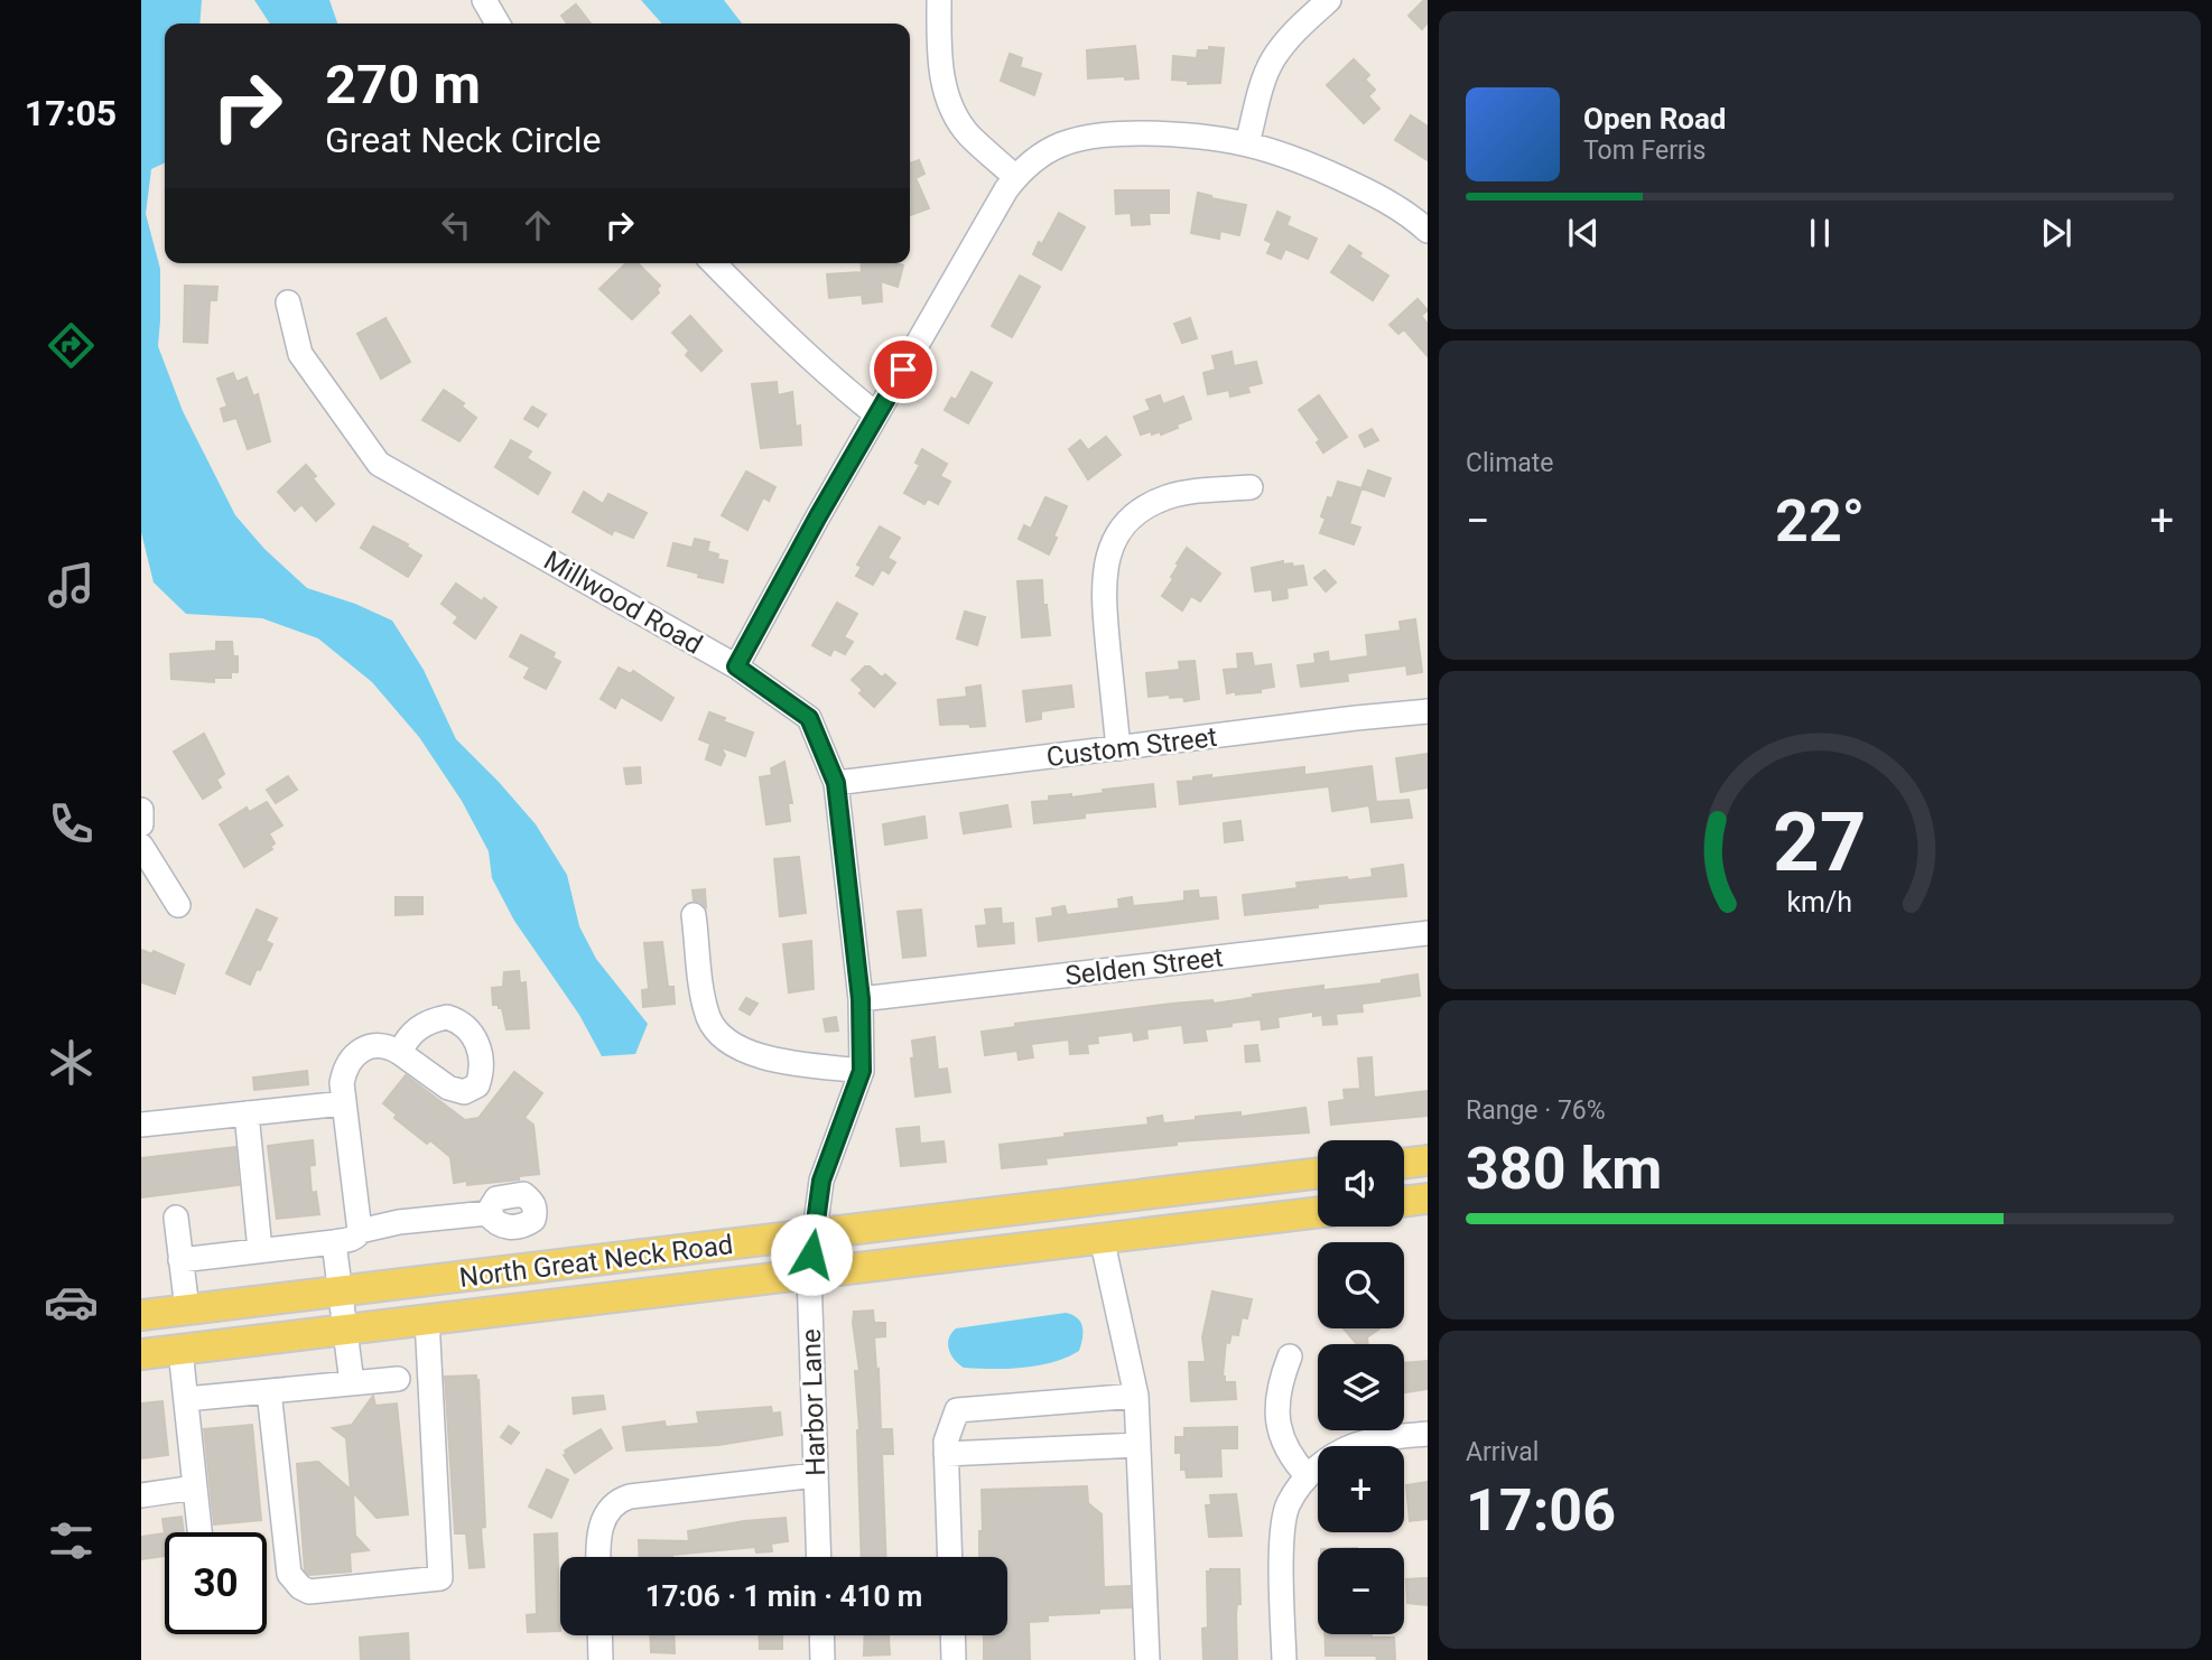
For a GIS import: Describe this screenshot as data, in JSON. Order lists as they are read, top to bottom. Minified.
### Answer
{"streets":{"main road":["North Great Neck Road"],"street":["Millwood Road","Custom Street","Selden Street","Harbor Lane"]},"crossings":[["Millwood Road","Custom Street"],["Millwood Road","Selden Street"],["Millwood Road","North Great Neck Road"],["Millwood Road","Harbor Lane"],["North Great Neck Road","Harbor Lane"]],"page":{"tabs":"17:05","turn":["270 m","Great Neck Circle"],"song":["Open Road","Tom Ferris"],"tile":["Climate",["Range · 76%","380 km"],["Arrival","17:06"]],"heat":["−","22°","+"],"map_buttons":["+","−"],"limit":"30","trip":"17:06 · 1 min · 410 m","gauge":["27","km/h"]}}
